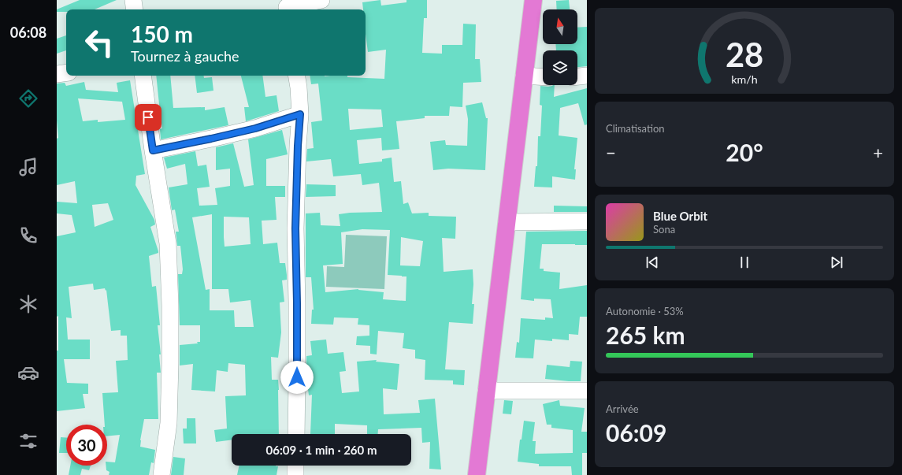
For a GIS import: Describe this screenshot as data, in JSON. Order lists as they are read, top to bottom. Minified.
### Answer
{"north":"top","page":{"tabs":"06:08","turn":["150 m","Tournez à gauche"],"tile":["Climatisation",["Autonomie · 53%","265 km"],["Arrivée","06:09"]],"heat":["−","20°","+"],"song":["Blue Orbit","Sona"],"limit":"30","trip":"06:09 · 1 min · 260 m","gauge":["28","km/h"]}}
